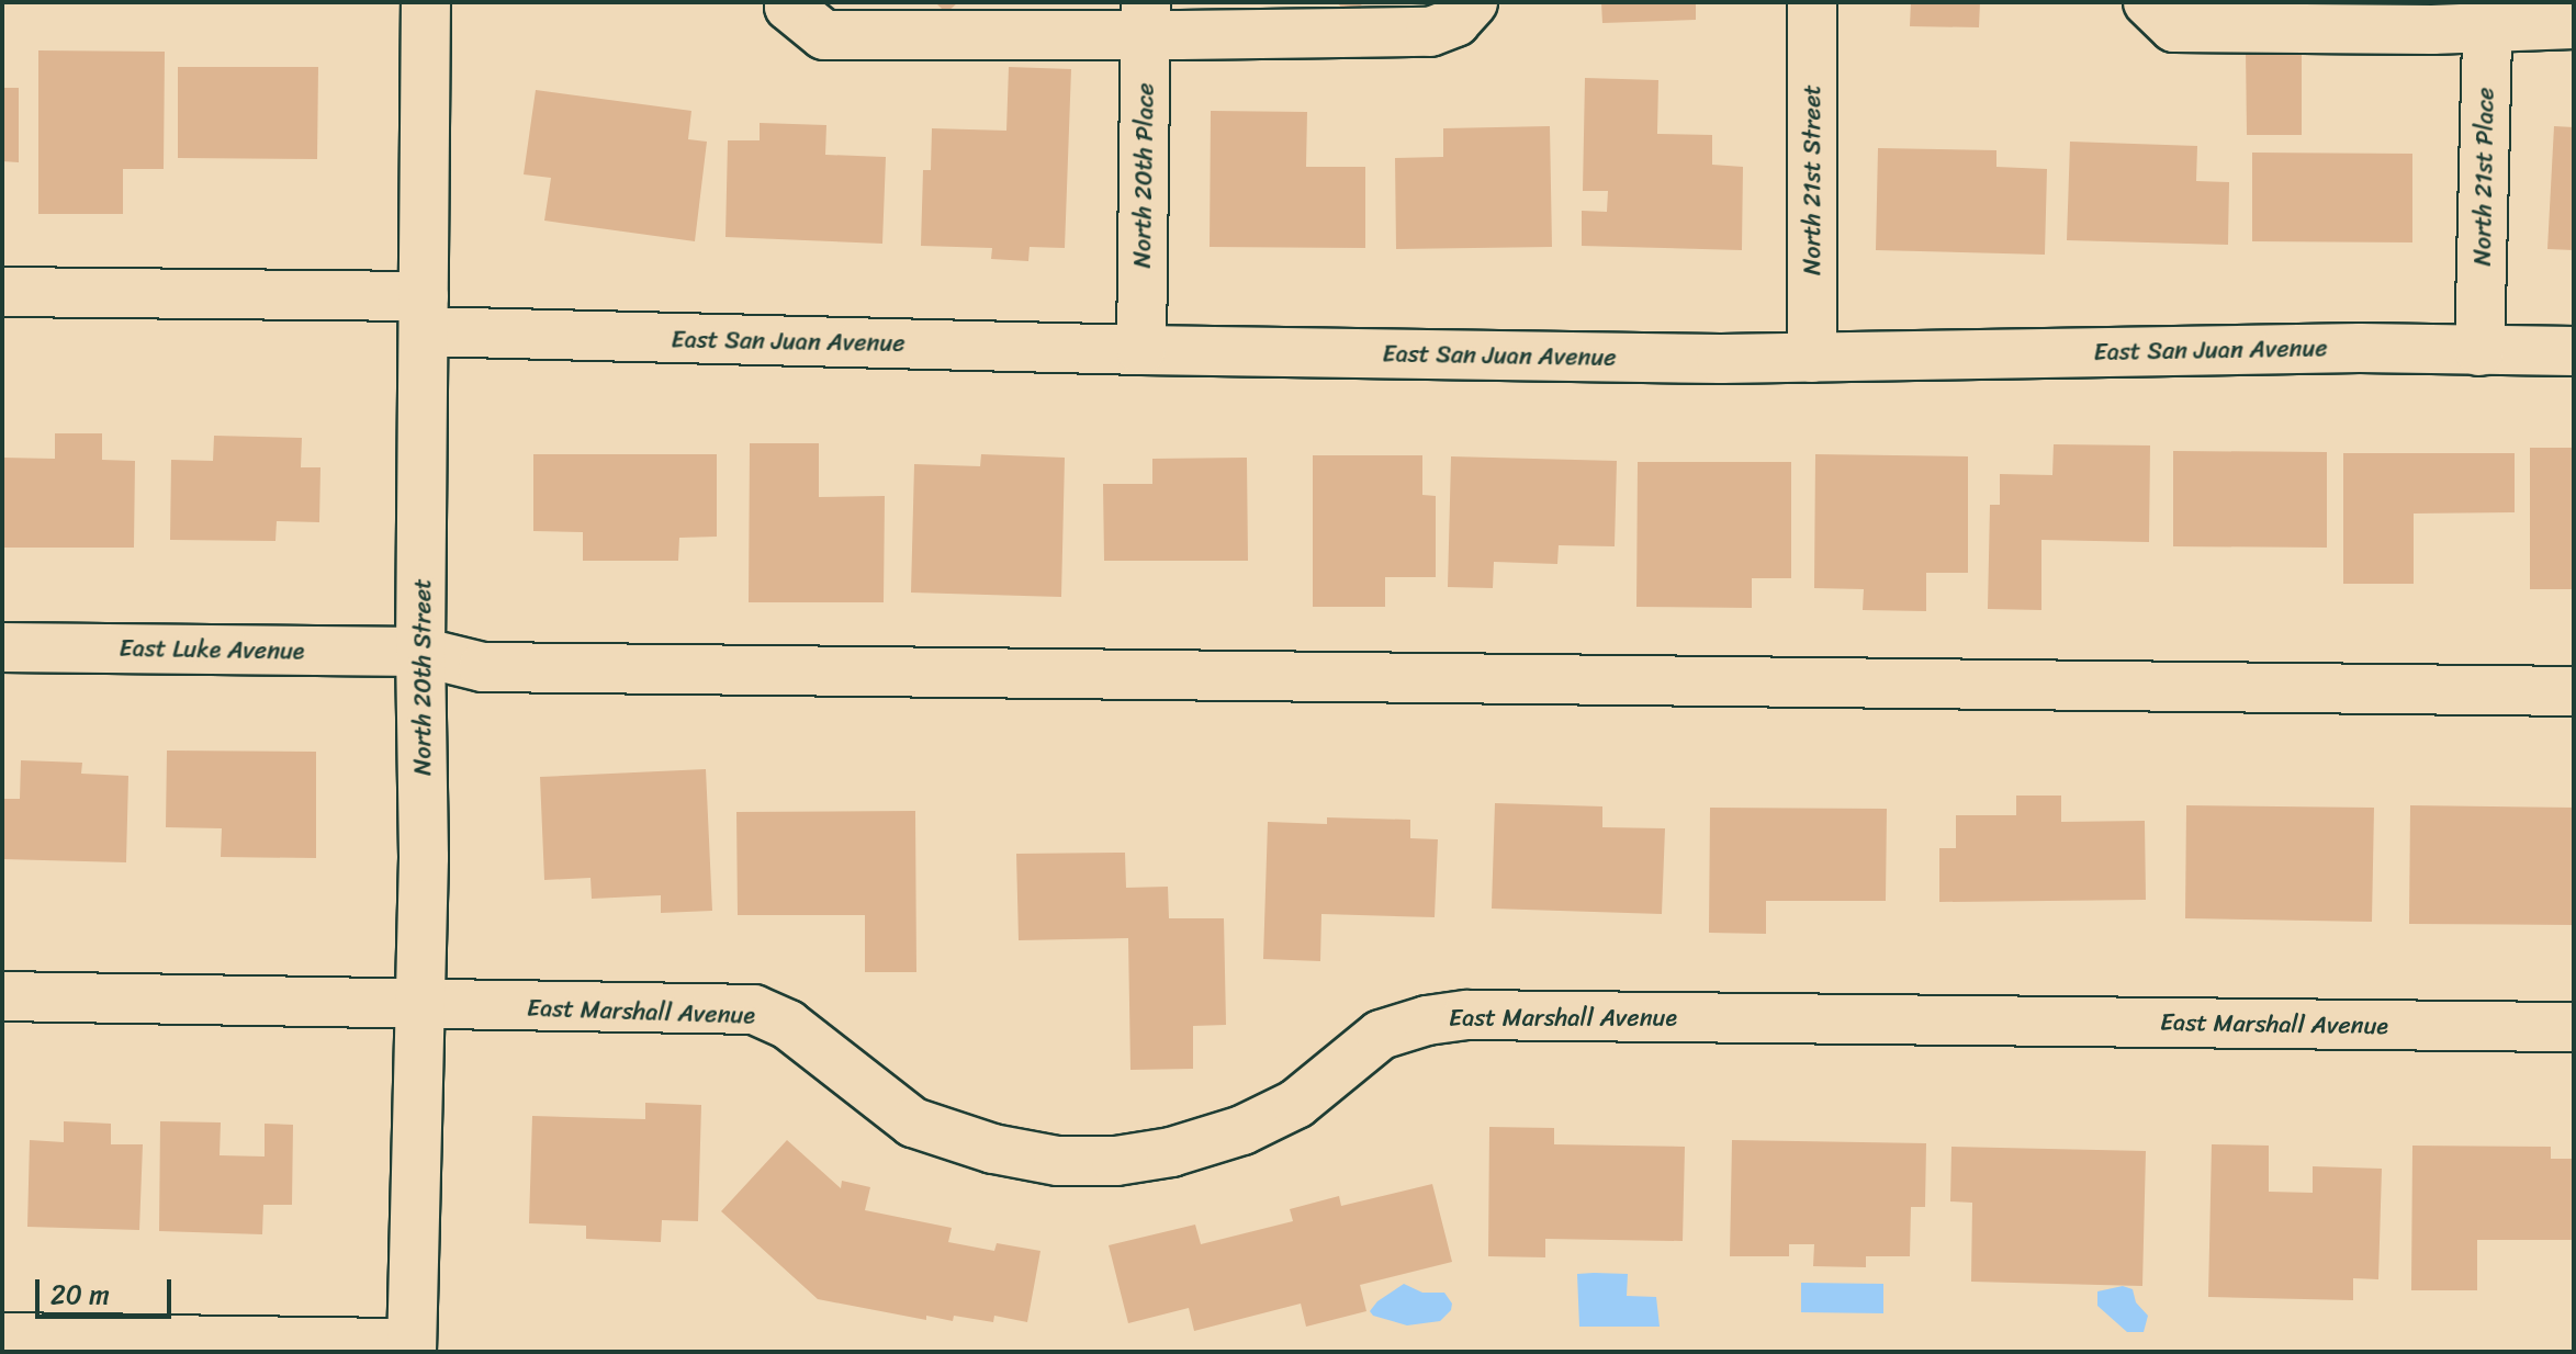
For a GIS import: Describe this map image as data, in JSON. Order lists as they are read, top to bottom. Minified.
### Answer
{"streets":{"street":["North 20th Place","North 21st Place","North 21st Street","East San Juan Avenue","East Luke Avenue","North 20th Street","East Marshall Avenue"]},"crossings":[["North 20th Place","East San Juan Avenue"],["North 21st Place","East San Juan Avenue"],["North 21st Street","East San Juan Avenue"],["East San Juan Avenue","North 20th Street"],["East Luke Avenue","North 20th Street"],["North 20th Street","East Marshall Avenue"]],"scale_bar":"20 m"}
